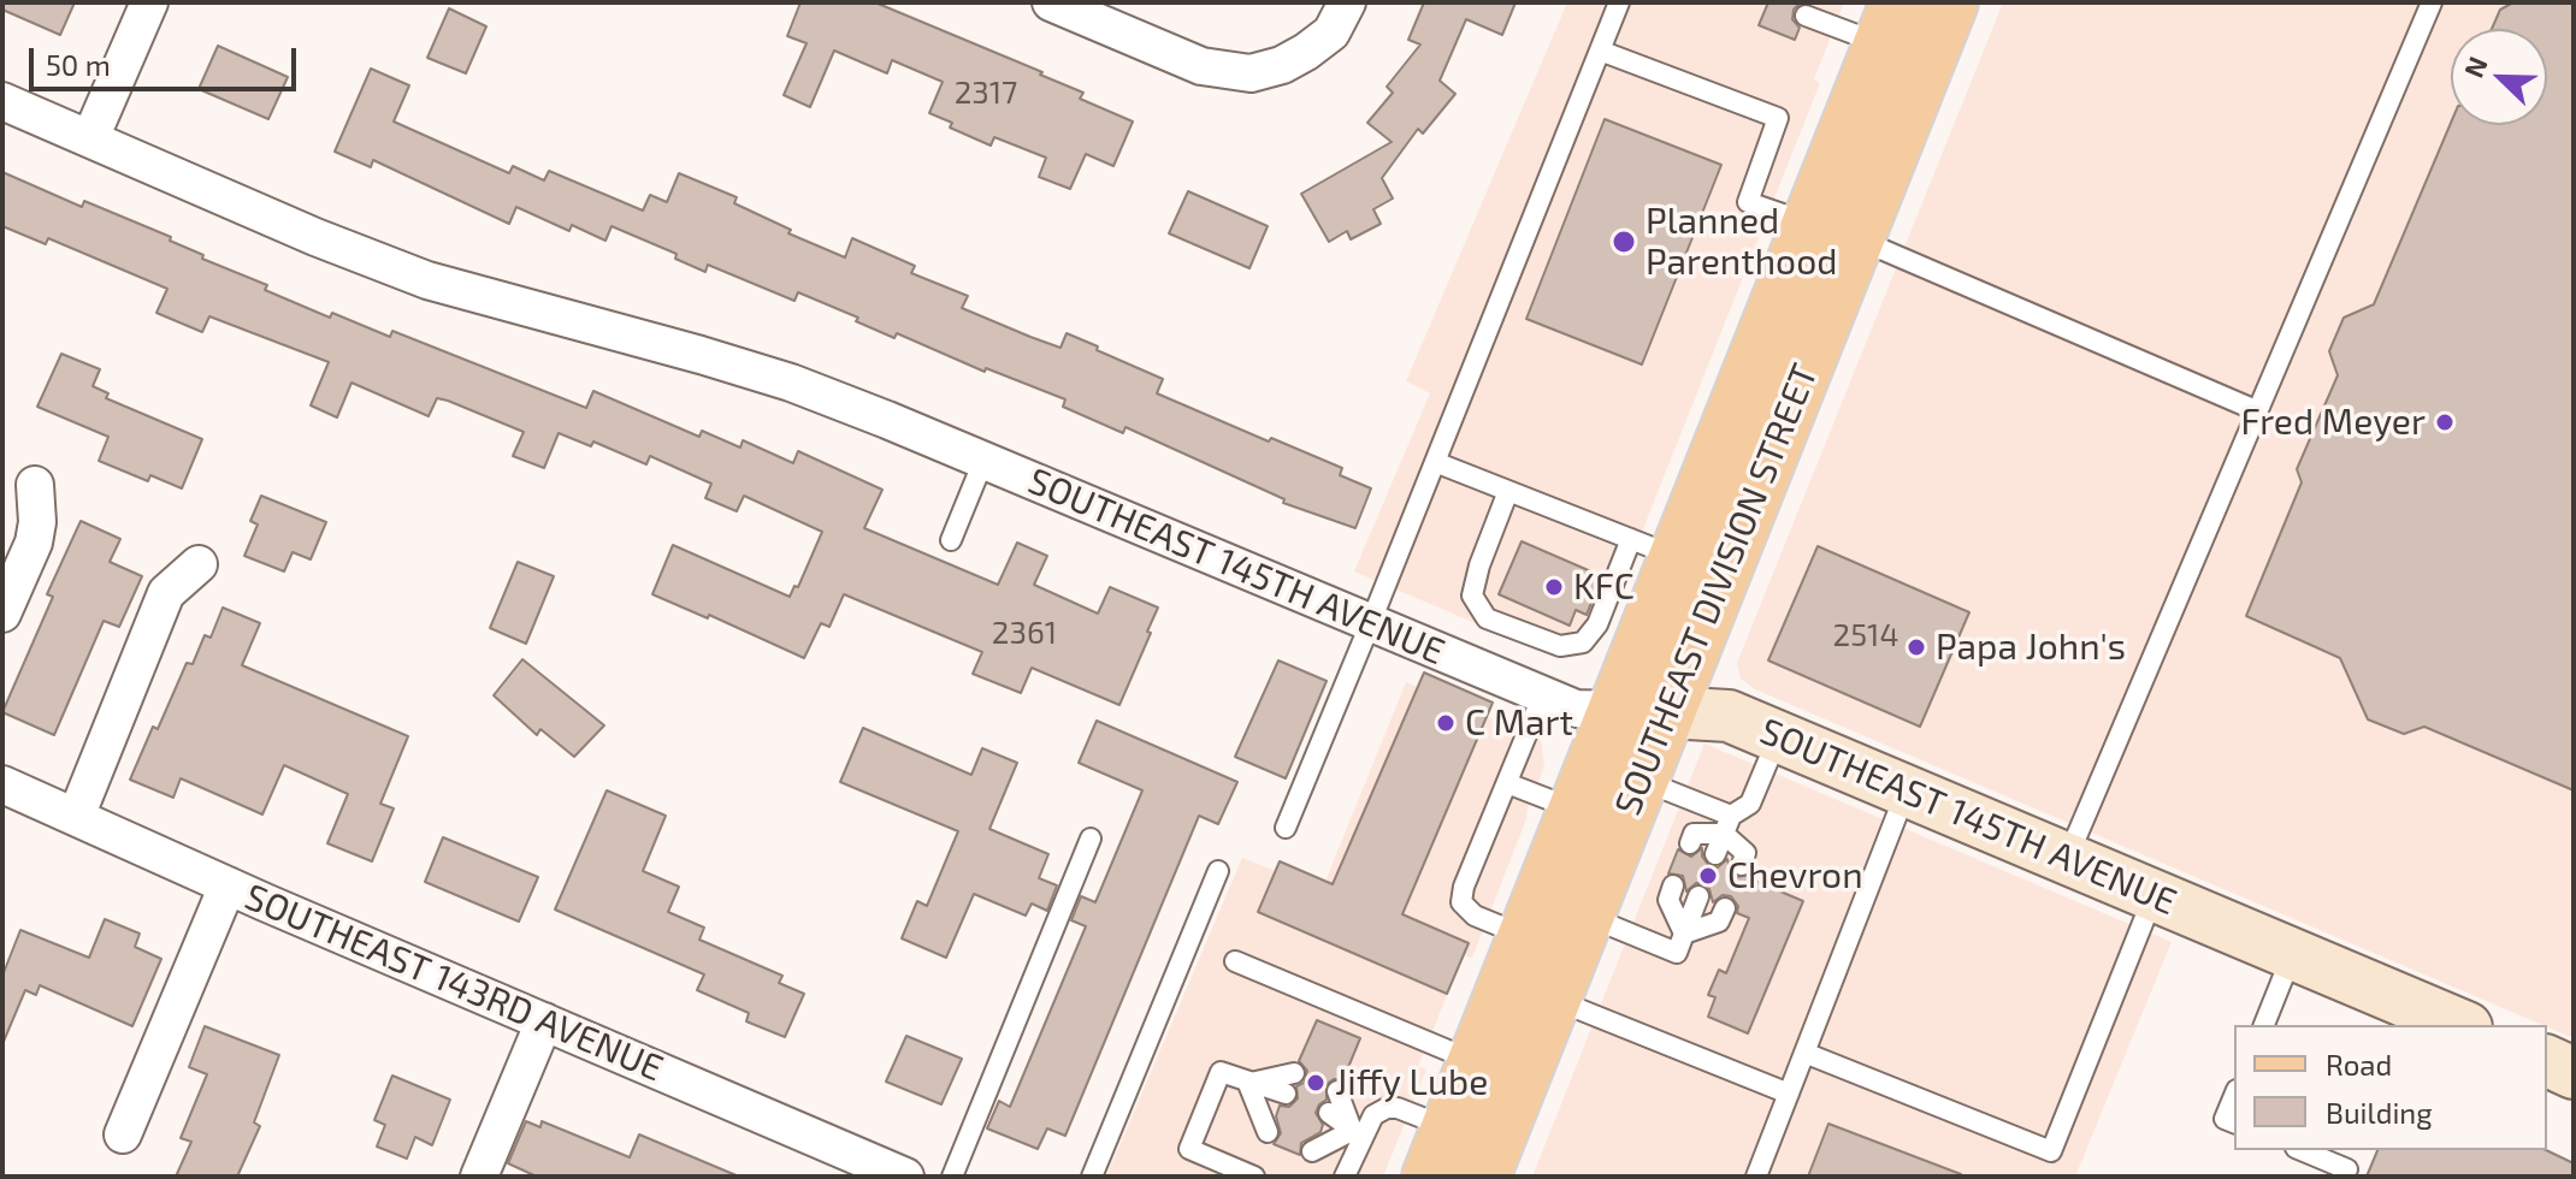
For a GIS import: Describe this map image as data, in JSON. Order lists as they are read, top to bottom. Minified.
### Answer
{"streets":{"main road":["SOUTHEAST DIVISION STREET"],"street":["SOUTHEAST 145TH AVENUE","SOUTHEAST 143RD AVENUE"]},"crossings":[["SOUTHEAST 145TH AVENUE","SOUTHEAST DIVISION STREET"]],"places":["Planned Parenthood","Fred Meyer","KFC","Papa John's","C Mart","Chevron","Jiffy Lube"],"house_numbers":["2317","2361","2514"],"legend":["Road","Building"],"scale_bar":"50 m","north":"top left"}
